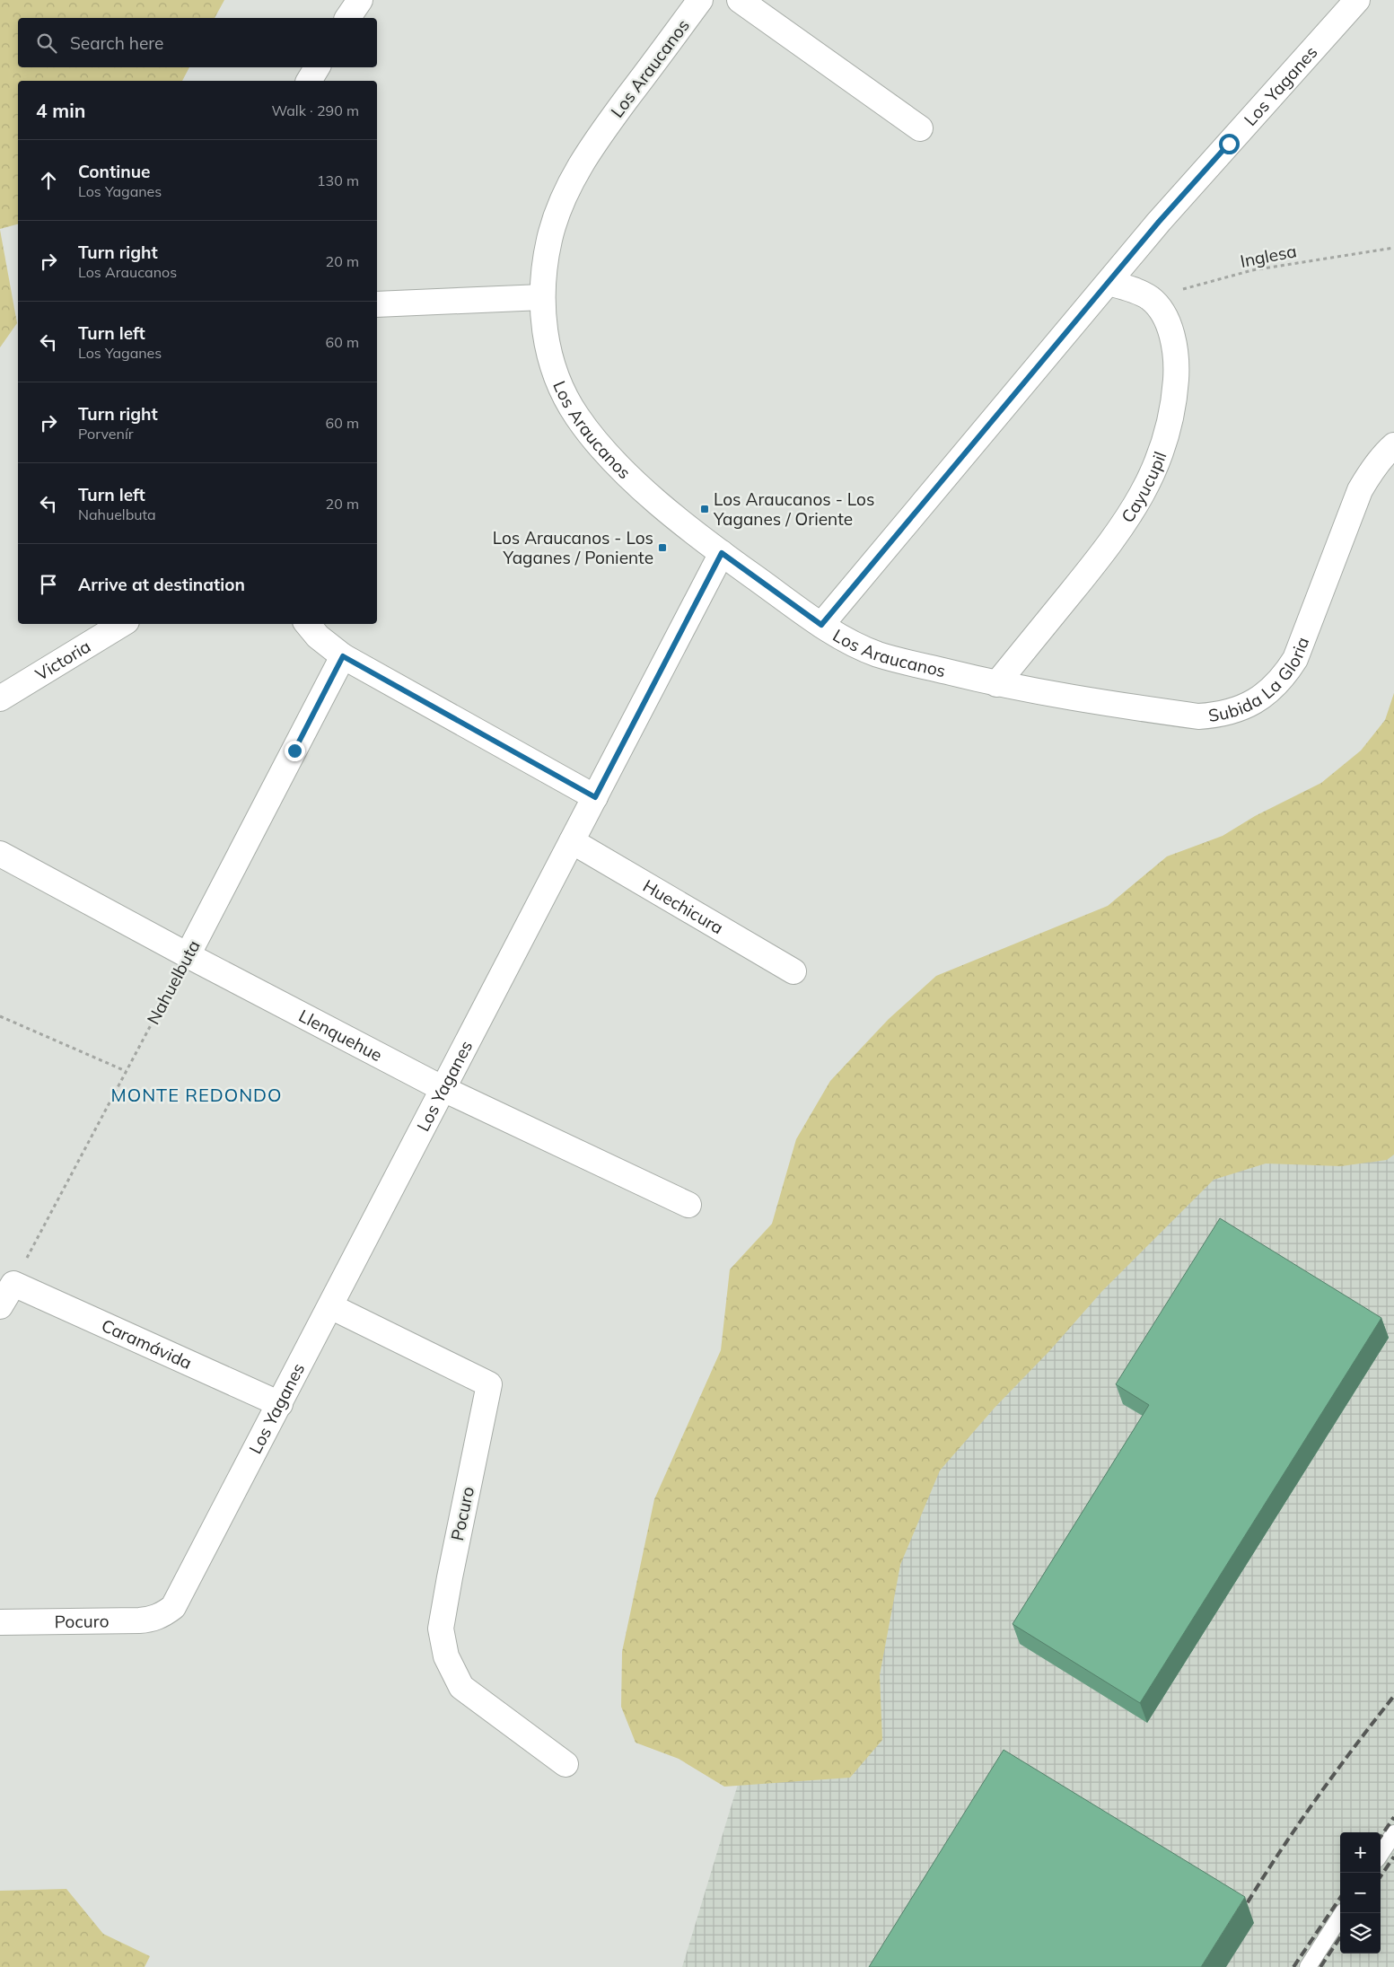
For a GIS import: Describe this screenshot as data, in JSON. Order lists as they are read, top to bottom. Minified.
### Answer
{"streets":{"street":["Los Araucanos","Los Yaganes","Cayucupil","Victoria","Subida La Gloria","Huechicura","Nahuelbuta","Llenquehue","Caramávida","Pocuro"],"path":["Inglesa"]},"crossings":[["Los Araucanos","Los Yaganes"],["Los Araucanos","Cayucupil"],["Los Araucanos","Subida La Gloria"],["Los Yaganes","Cayucupil"],["Los Yaganes","Huechicura"],["Los Yaganes","Llenquehue"],["Los Yaganes","Caramávida"],["Los Yaganes","Pocuro"],["Inglesa","Cayucupil"],["Cayucupil","Subida La Gloria"],["Nahuelbuta","Llenquehue"],["Nahuelbuta","Caramávida"]],"districts":["MONTE REDONDO"],"places":{"transit":["Los Araucanos - Los Yaganes / Oriente","Los Araucanos - Los Yaganes / Poniente"]},"page":{"search":"Search here","heading":["4 min","Walk · 290 m"],"list":[["Continue","Los Yaganes","130 m"],["Turn right","Los Araucanos","20 m"],["Turn left","Los Yaganes","60 m"],["Turn right","Porvenír","60 m"],["Turn left","Nahuelbuta","20 m"],"Arrive at destination"],"map_buttons":["+","−"]}}
